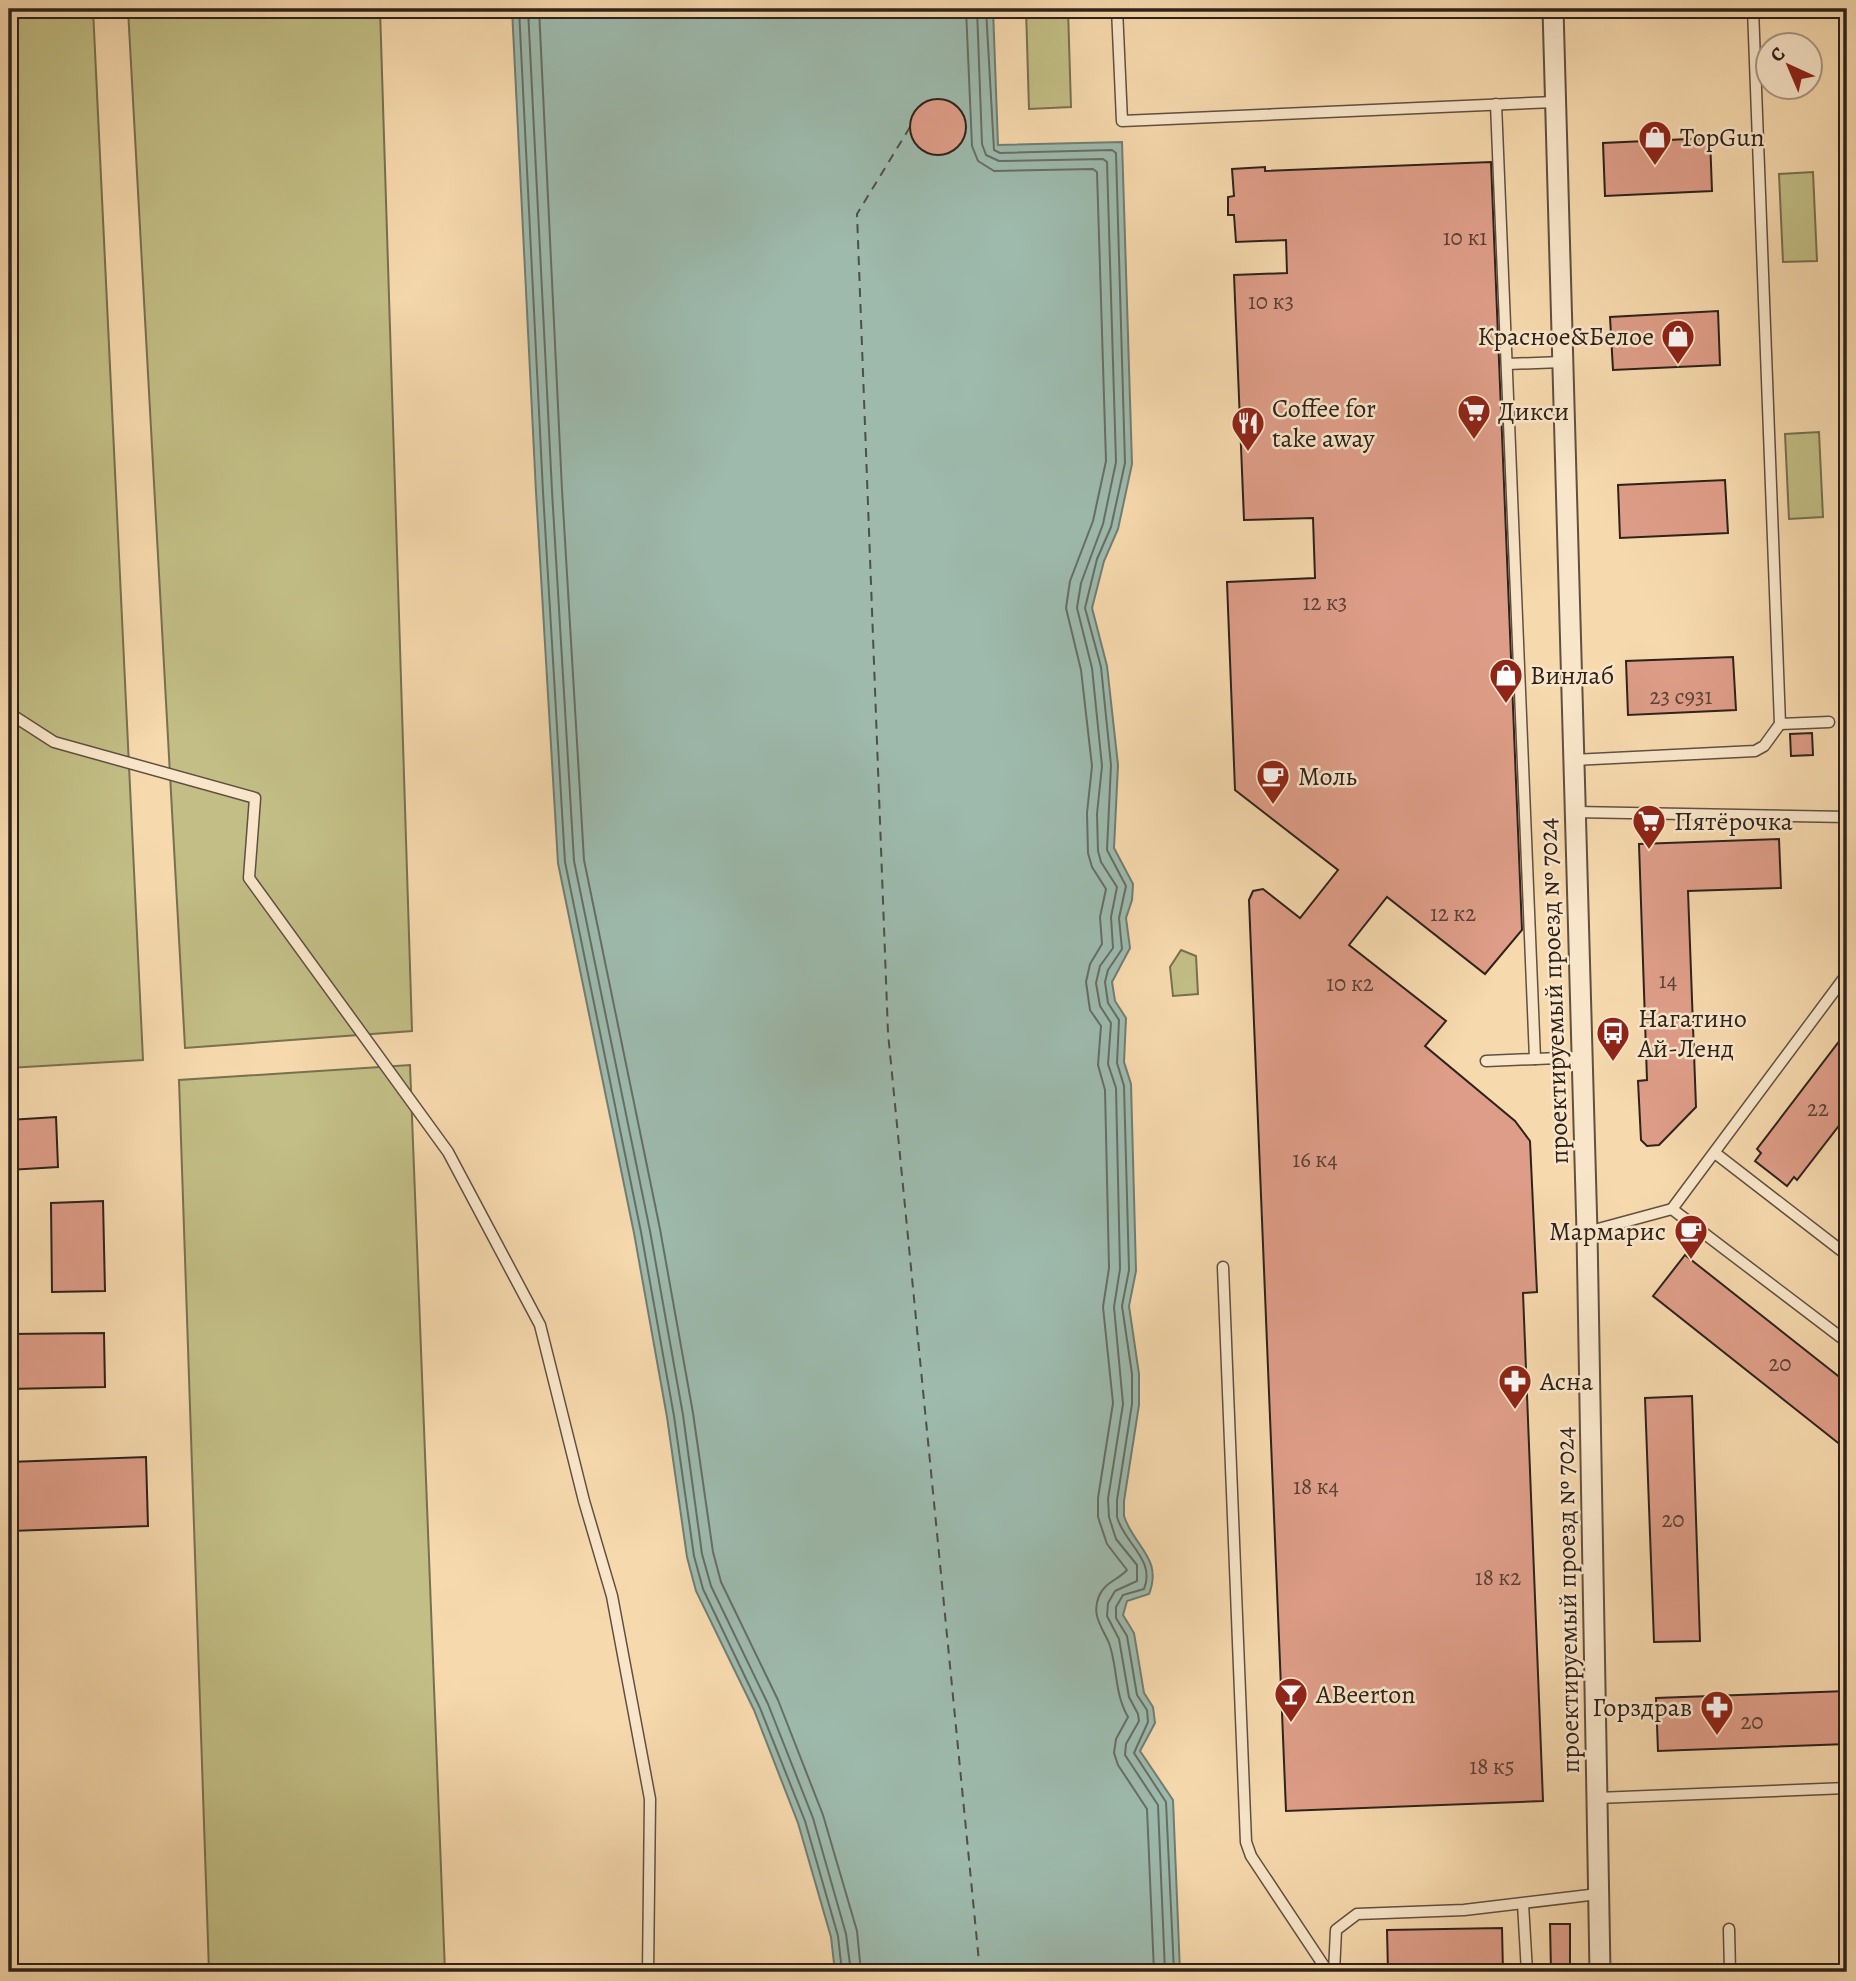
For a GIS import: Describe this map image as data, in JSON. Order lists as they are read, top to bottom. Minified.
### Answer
{"streets":{"street":["проектируемый проезд № 7024"]},"places":{"shop":["TopGun","Красное&Белое","Винлаб"],"supermarket":["Дикси","Пятёрочка"],"restaurant":["Coffee for take away"],"cafe":["Моль","Мармарис"],"bus stop":["Нагатино Ай-Ленд"],"pharmacy":["Асна","Горздрав"],"bar":["ABeerton"]},"house_numbers":["10 к1","10 к3","12 к3","23 с931","12 к2","14","10 к2","22","16 к4","20","18 к4","20","18 к2","20","18 к5"],"north":"top left"}
